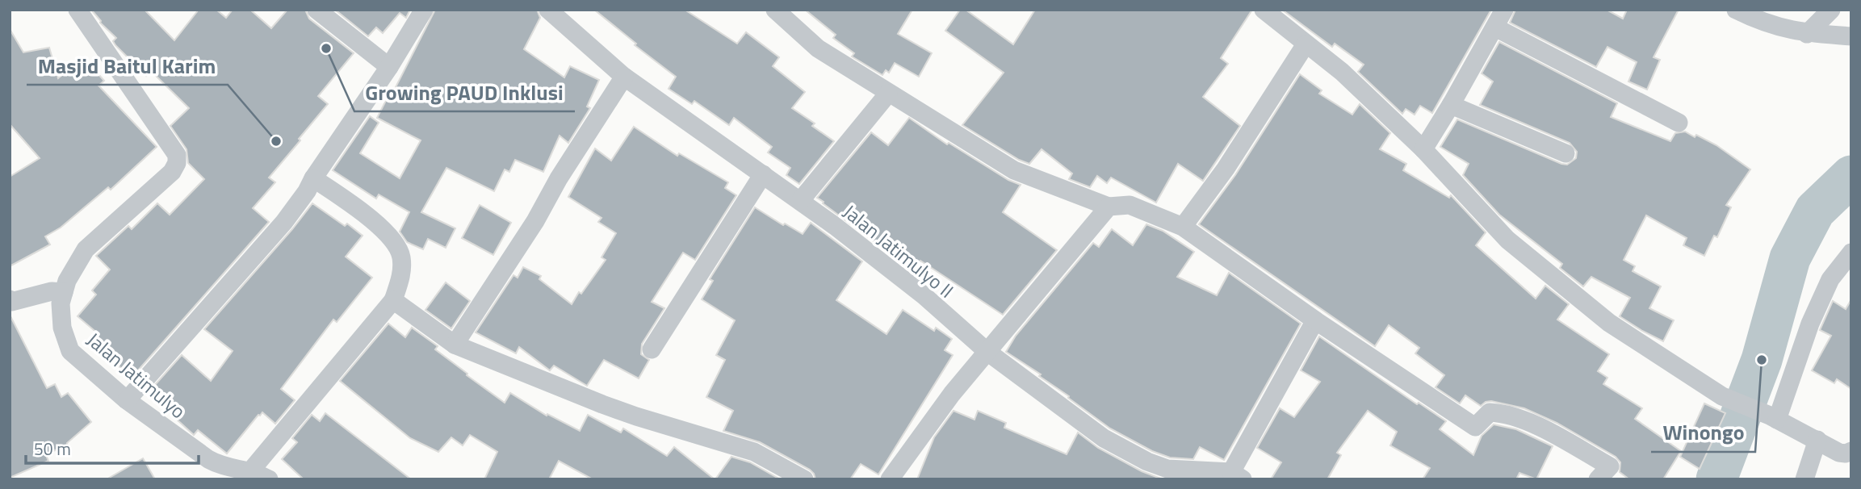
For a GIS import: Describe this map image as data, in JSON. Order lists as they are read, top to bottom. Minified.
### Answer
{"streets":{"street":["Jalan Jatimulyo II","Jalan Jatimulyo"]},"places":["Growing PAUD Inklusi","Masjid Baitul Karim","Winongo"],"scale_bar":"50 m"}
